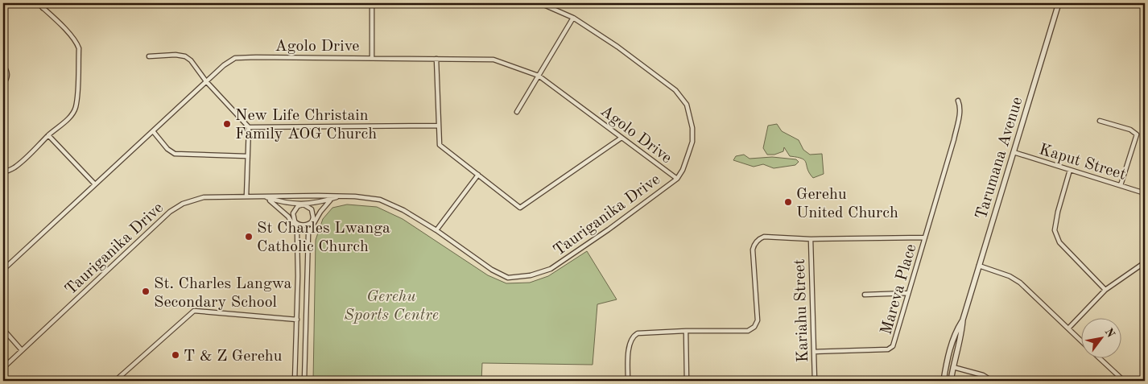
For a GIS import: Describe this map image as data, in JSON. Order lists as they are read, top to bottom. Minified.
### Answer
{"streets":{"street":["Agolo Drive","Tarumana Avenue","Kaput Street","Tauriganika Drive","Mareva Place","Kariahu Street"]},"crossings":[["Agolo Drive","Tauriganika Drive"],["Tarumana Avenue","Kaput Street"],["Mareva Place","Kariahu Street"]],"parks":["Gerehu Sports Centre"],"places":["New Life Christain Family AOG Church","Gerehu United Church","St Charles Lwanga Catholic Church","St. Charles Langwa Secondary School","T & Z Gerehu"],"north":"top right"}
